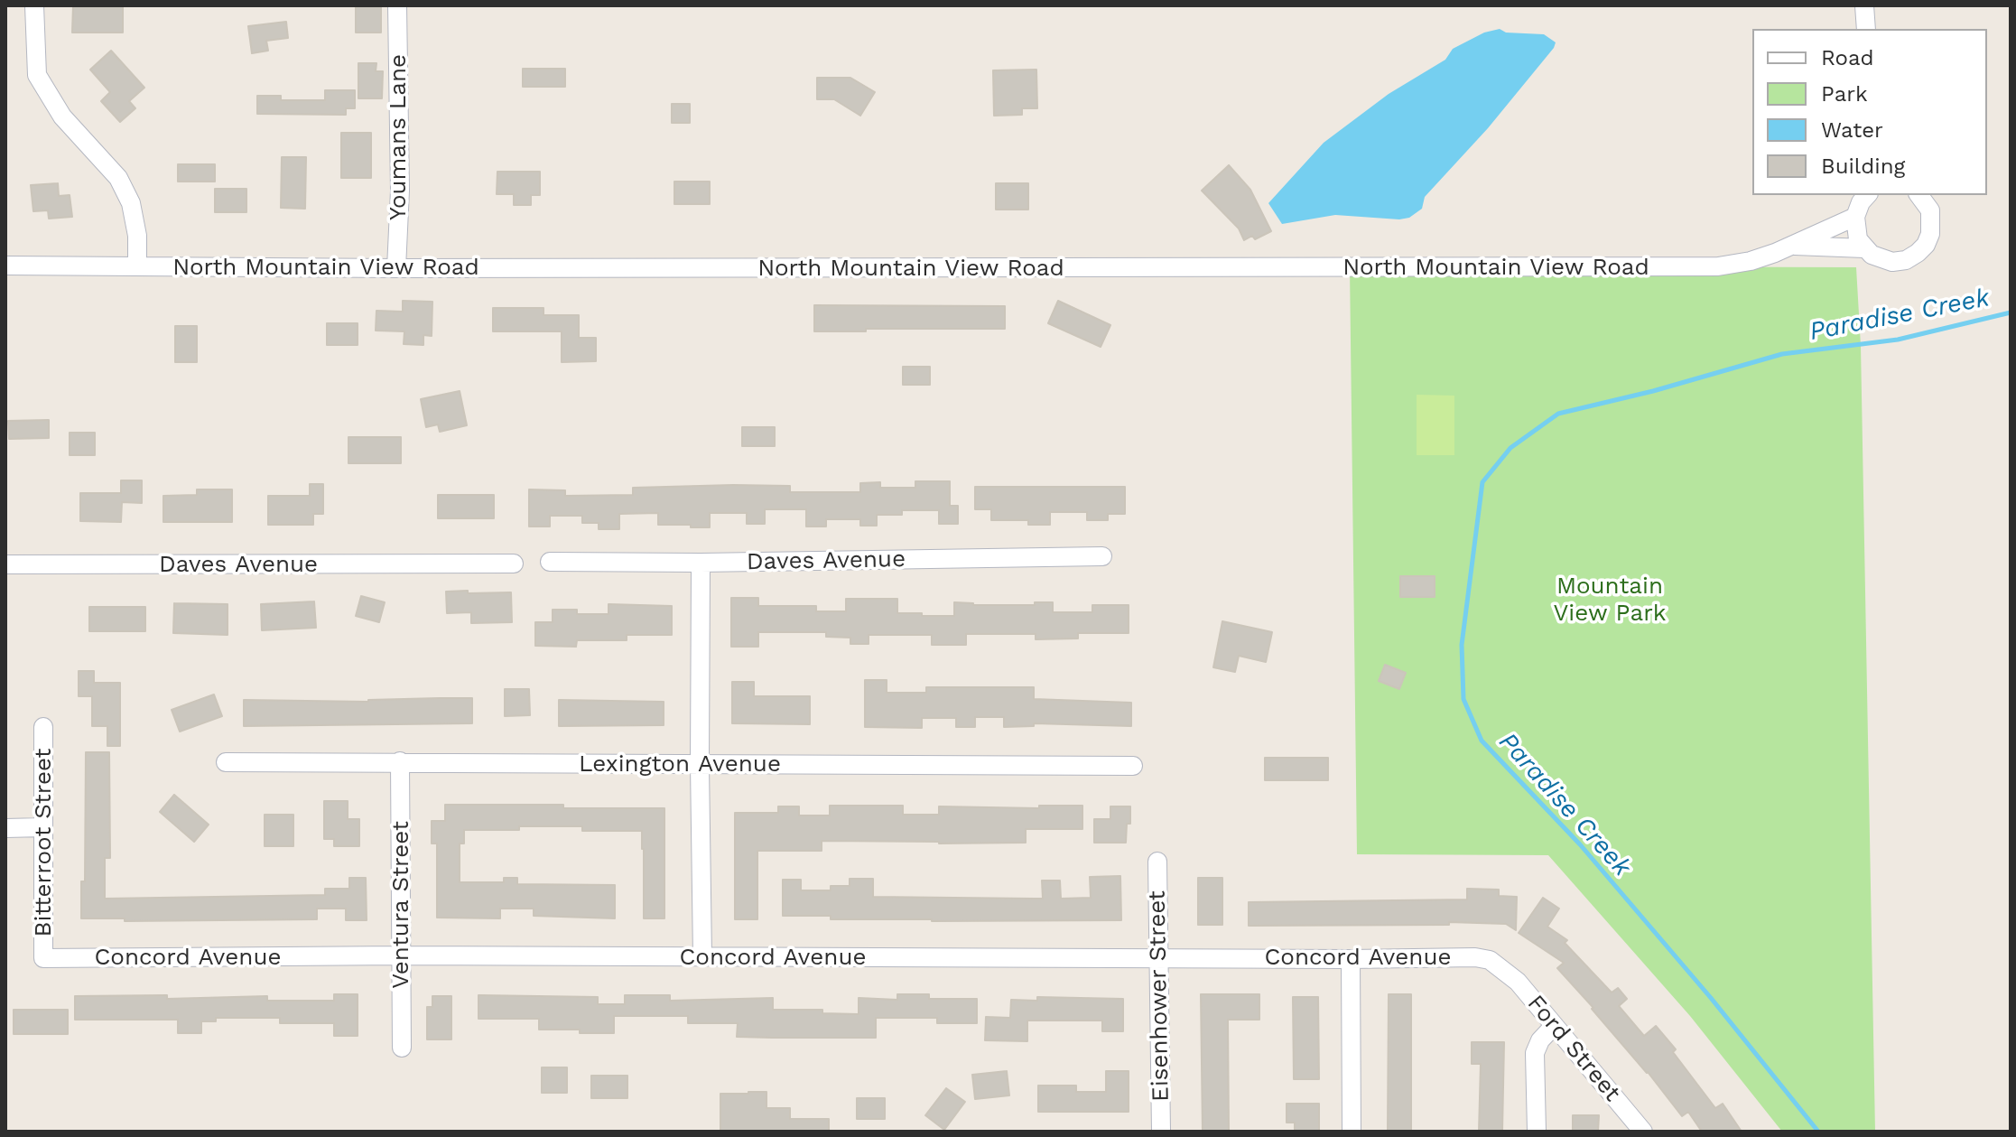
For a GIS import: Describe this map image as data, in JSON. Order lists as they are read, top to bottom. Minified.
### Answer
{"streets":{"street":["Youmans Lane","North Mountain View Road","Daves Avenue","Lexington Avenue","Bitterroot Street","Ventura Street","Concord Avenue","Eisenhower Street","Ford Street"]},"crossings":[["Youmans Lane","North Mountain View Road"],["Lexington Avenue","Ventura Street"],["Bitterroot Street","Concord Avenue"],["Ventura Street","Concord Avenue"],["Concord Avenue","Eisenhower Street"],["Concord Avenue","Ford Street"]],"water":["Paradise Creek"],"parks":["Mountain View Park"],"legend":["Road","Park","Water","Building"]}
